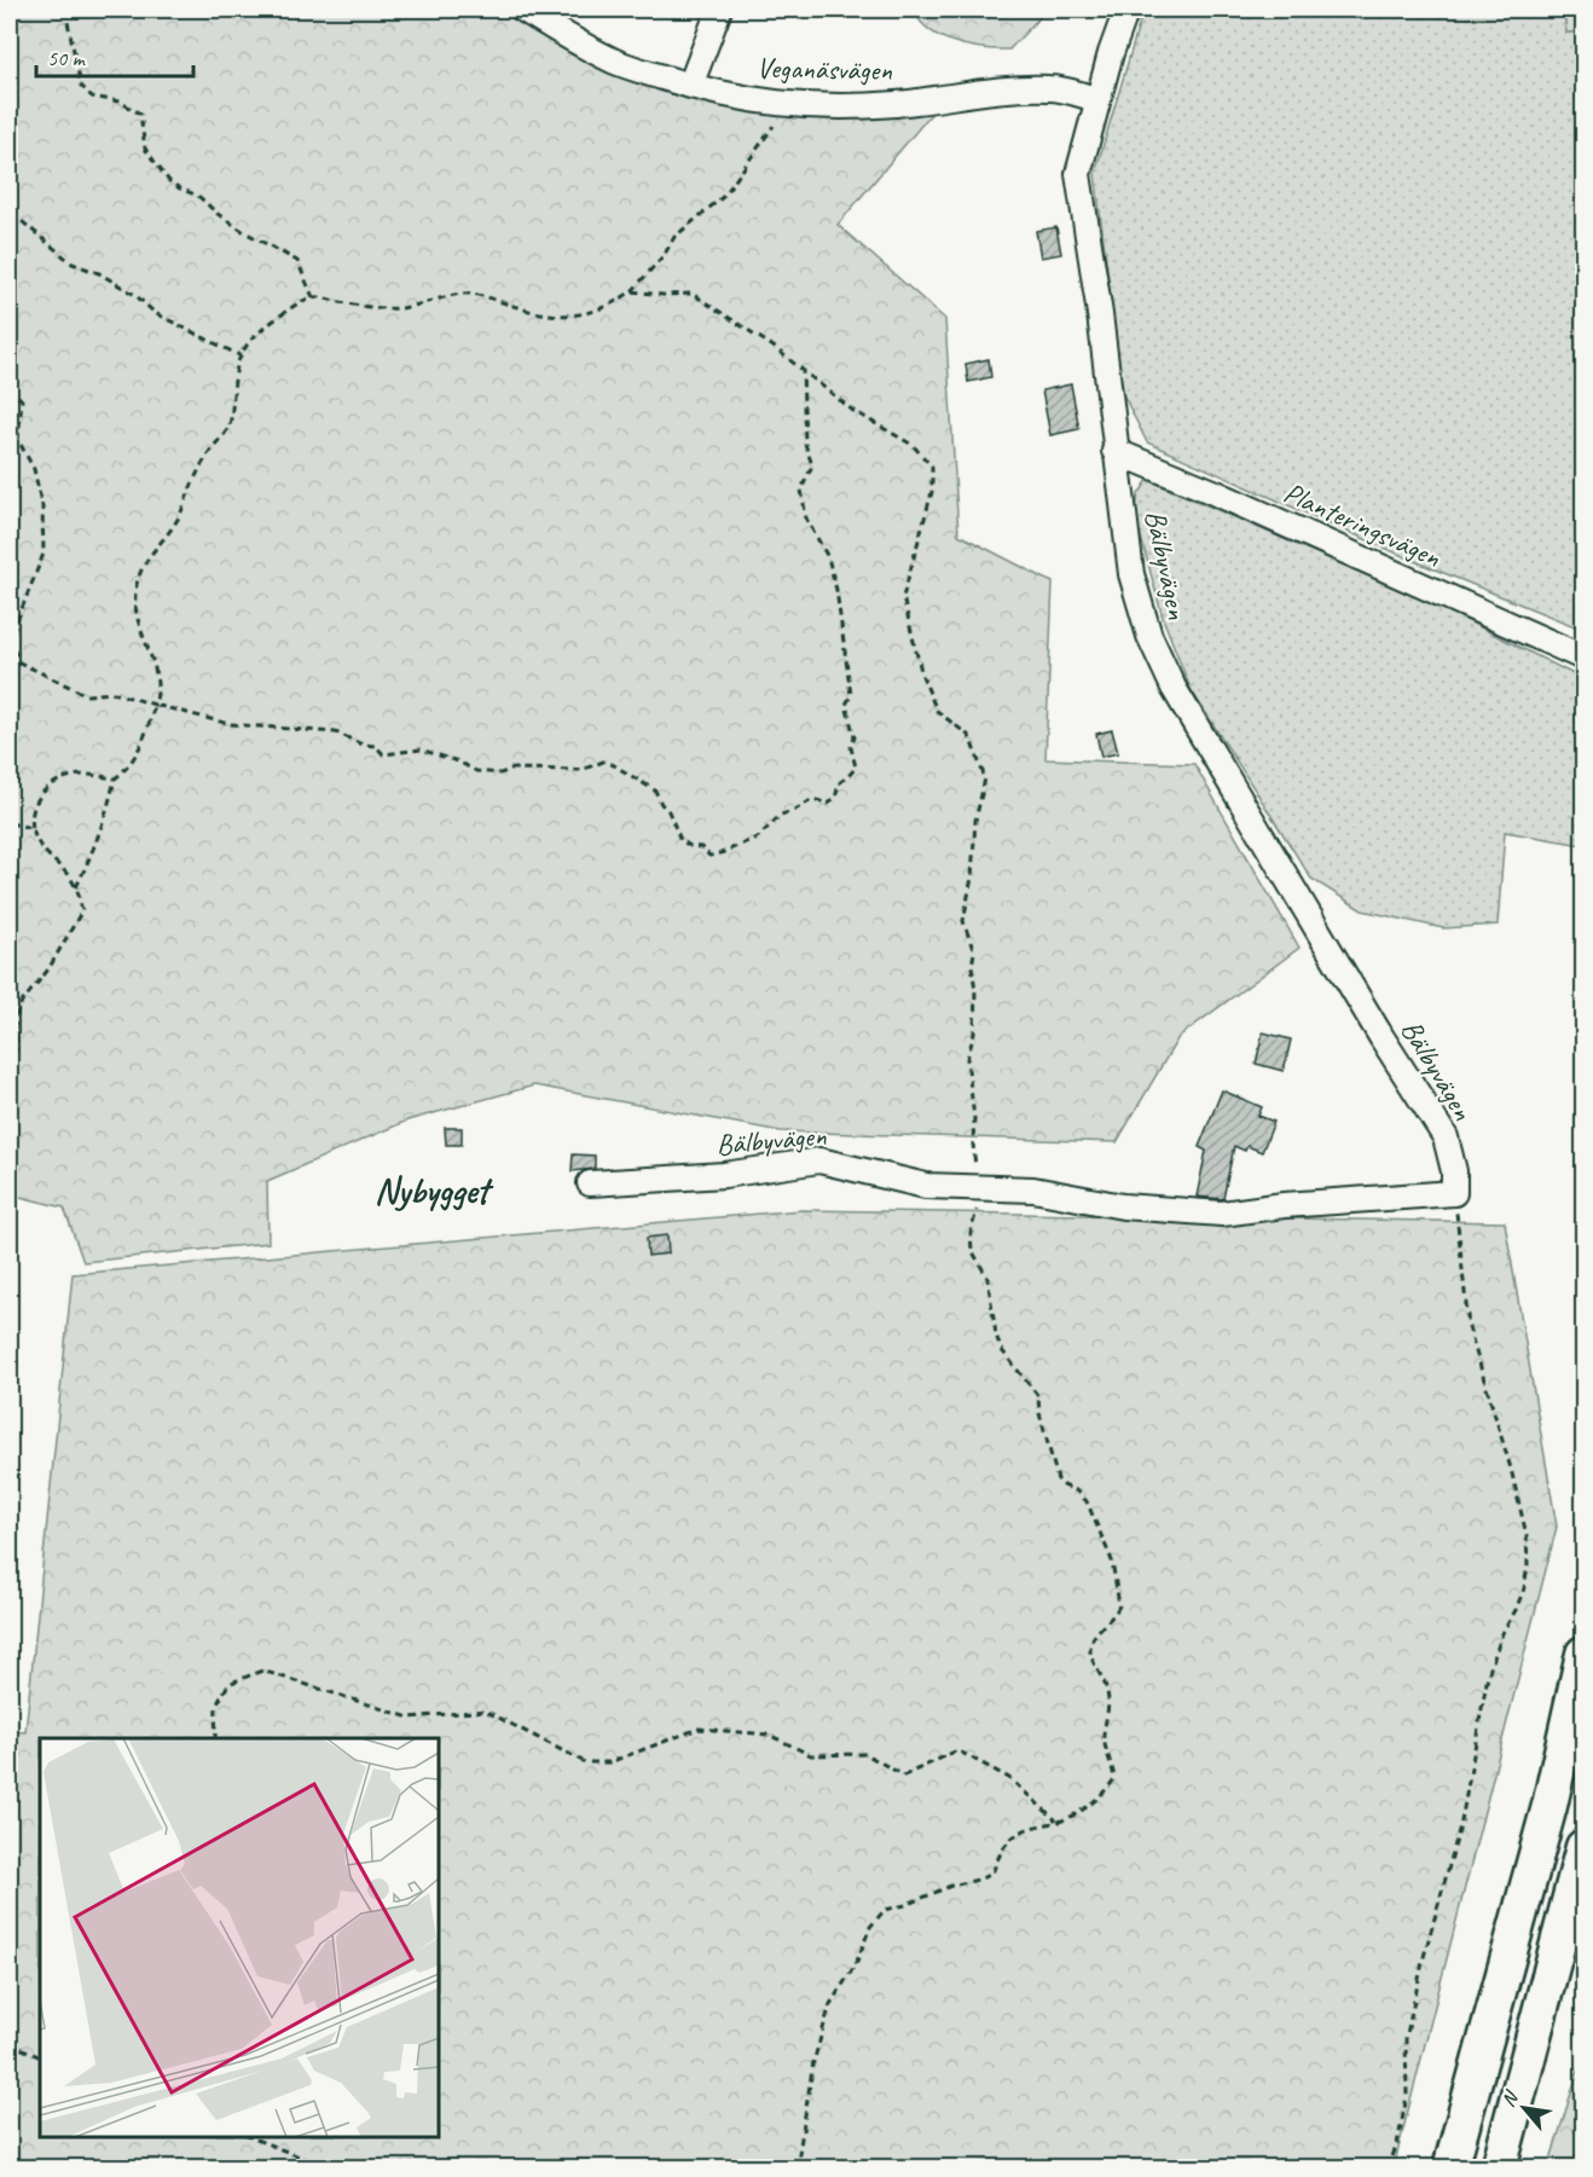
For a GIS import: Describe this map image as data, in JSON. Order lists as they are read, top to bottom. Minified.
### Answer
{"streets":{"street":["Veganäsvägen","Planteringsvägen","Bälbyvägen"]},"crossings":[["Veganäsvägen","Bälbyvägen"],["Planteringsvägen","Bälbyvägen"]],"districts":["Nybygget"],"scale_bar":"50 m","north":"top left"}
